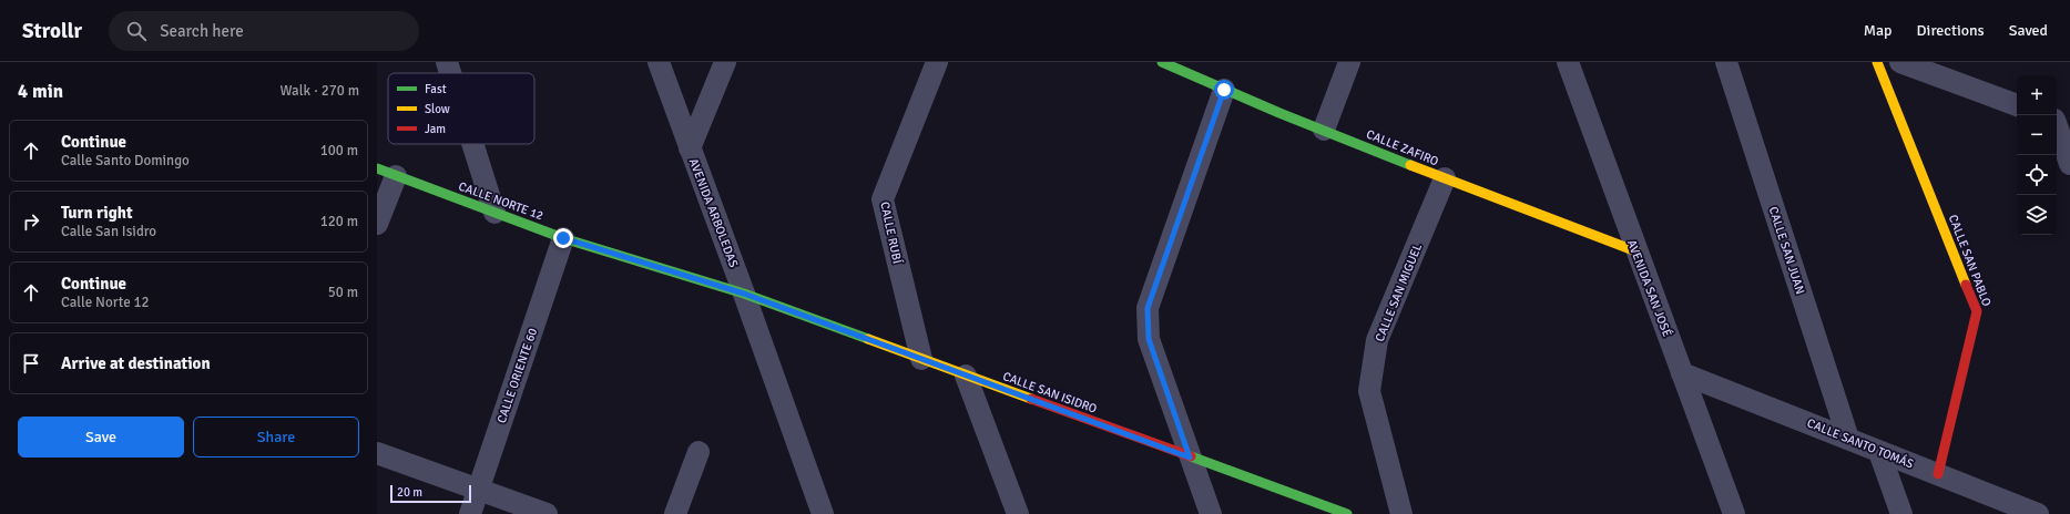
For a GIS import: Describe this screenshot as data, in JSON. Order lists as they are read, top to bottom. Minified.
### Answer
{"streets":{"street":["CALLE ZAFIRO","CALLE NORTE 12","AVENIDA ARBOLEDAS","CALLE RUBÍ","CALLE SAN JUAN","CALLE SAN PABLO","AVENIDA SAN JOSÉ","CALLE SAN MIGUEL","CALLE ORIENTE 60","CALLE SAN ISIDRO","CALLE SANTO TOMÁS"]},"crossings":[["CALLE ZAFIRO","AVENIDA SAN JOSÉ"],["CALLE ZAFIRO","CALLE SAN MIGUEL"],["CALLE NORTE 12","AVENIDA ARBOLEDAS"],["CALLE NORTE 12","CALLE ORIENTE 60"],["CALLE NORTE 12","CALLE SAN ISIDRO"],["AVENIDA ARBOLEDAS","CALLE SAN ISIDRO"],["CALLE RUBÍ","CALLE SAN ISIDRO"],["CALLE SAN JUAN","CALLE SANTO TOMÁS"],["CALLE SAN PABLO","CALLE SANTO TOMÁS"],["AVENIDA SAN JOSÉ","CALLE SANTO TOMÁS"]],"legend":["Fast","Slow","Jam"],"scale_bar":"20 m","page":{"header":"Strollr","search":"Search here","nav":["Map","Directions","Saved"],"heading":["4 min","Walk · 270 m"],"map_buttons":["+","−"],"list":[["Continue","Calle Santo Domingo","100 m"],["Turn right","Calle San Isidro","120 m"],["Continue","Calle Norte 12","50 m"],"Arrive at destination"],"buttons":["Save","Share"],"scale":"20 m"}}
